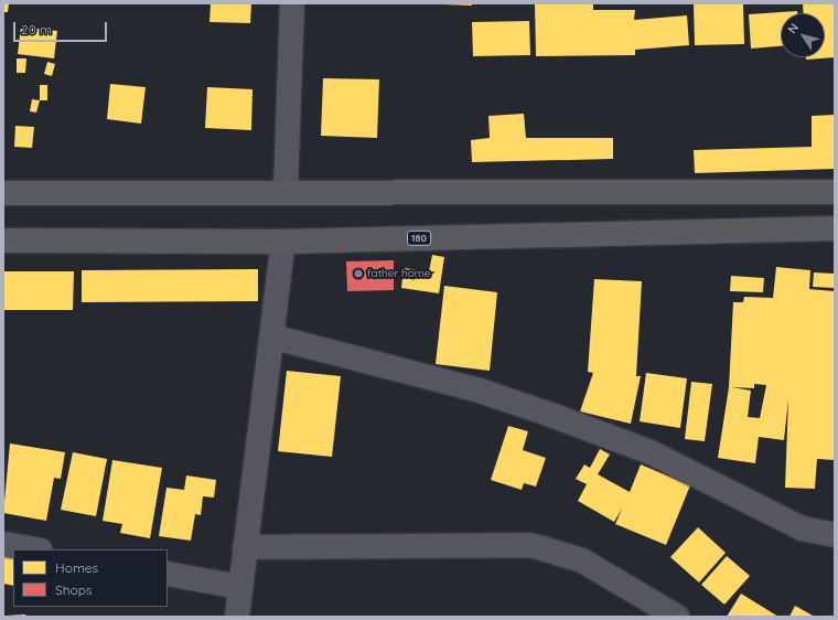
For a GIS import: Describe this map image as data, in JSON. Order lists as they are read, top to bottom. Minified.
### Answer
{"streets":{"highway":["180"]},"places":["father home"],"legend":["Homes","Shops"],"scale_bar":"20 m","north":"top left"}
